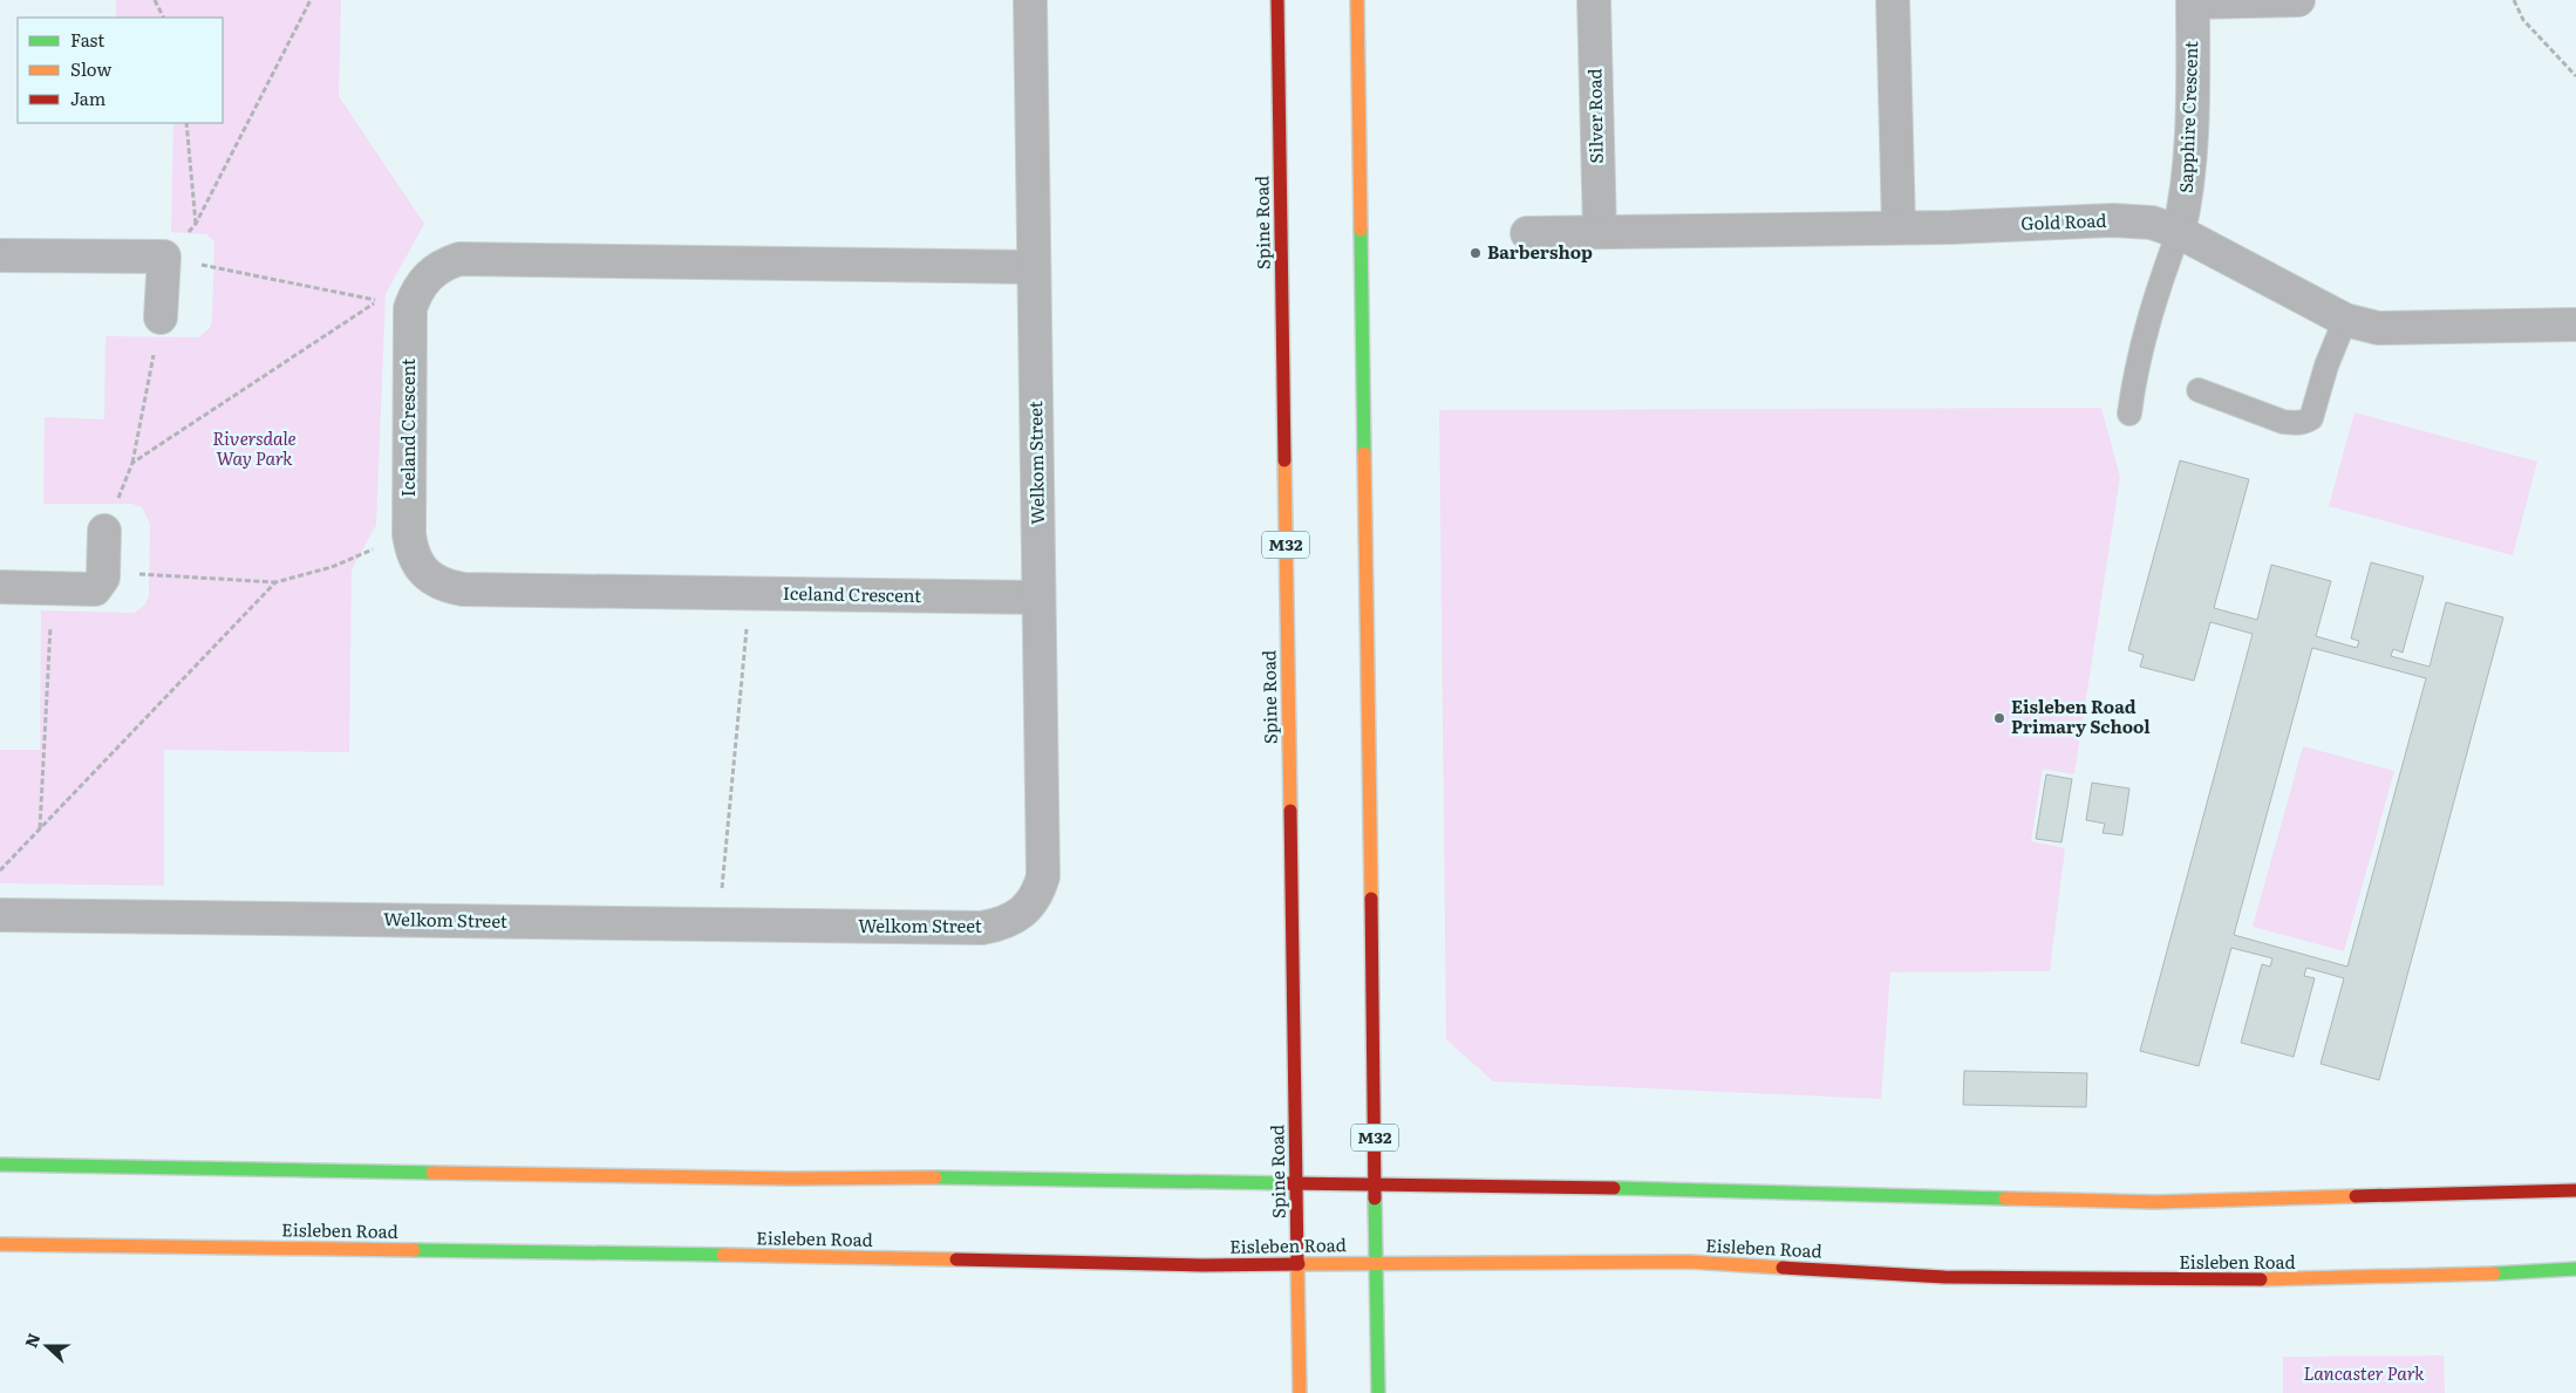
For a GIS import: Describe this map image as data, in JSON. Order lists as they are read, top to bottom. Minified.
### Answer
{"streets":{"main road":["Spine Road","M32","Eisleben Road"],"street":["Silver Road","Sapphire Crescent","Gold Road","Iceland Crescent","Welkom Street"]},"crossings":[["Silver Road","Gold Road"],["Sapphire Crescent","Gold Road"],["Spine Road","Eisleben Road"],["Iceland Crescent","Welkom Street"],["M32","Eisleben Road"]],"parks":["Riversdale Way Park","Lancaster Park"],"places":["Barbershop","Eisleben Road Primary School"],"legend":["Fast","Slow","Jam"],"north":"left"}
